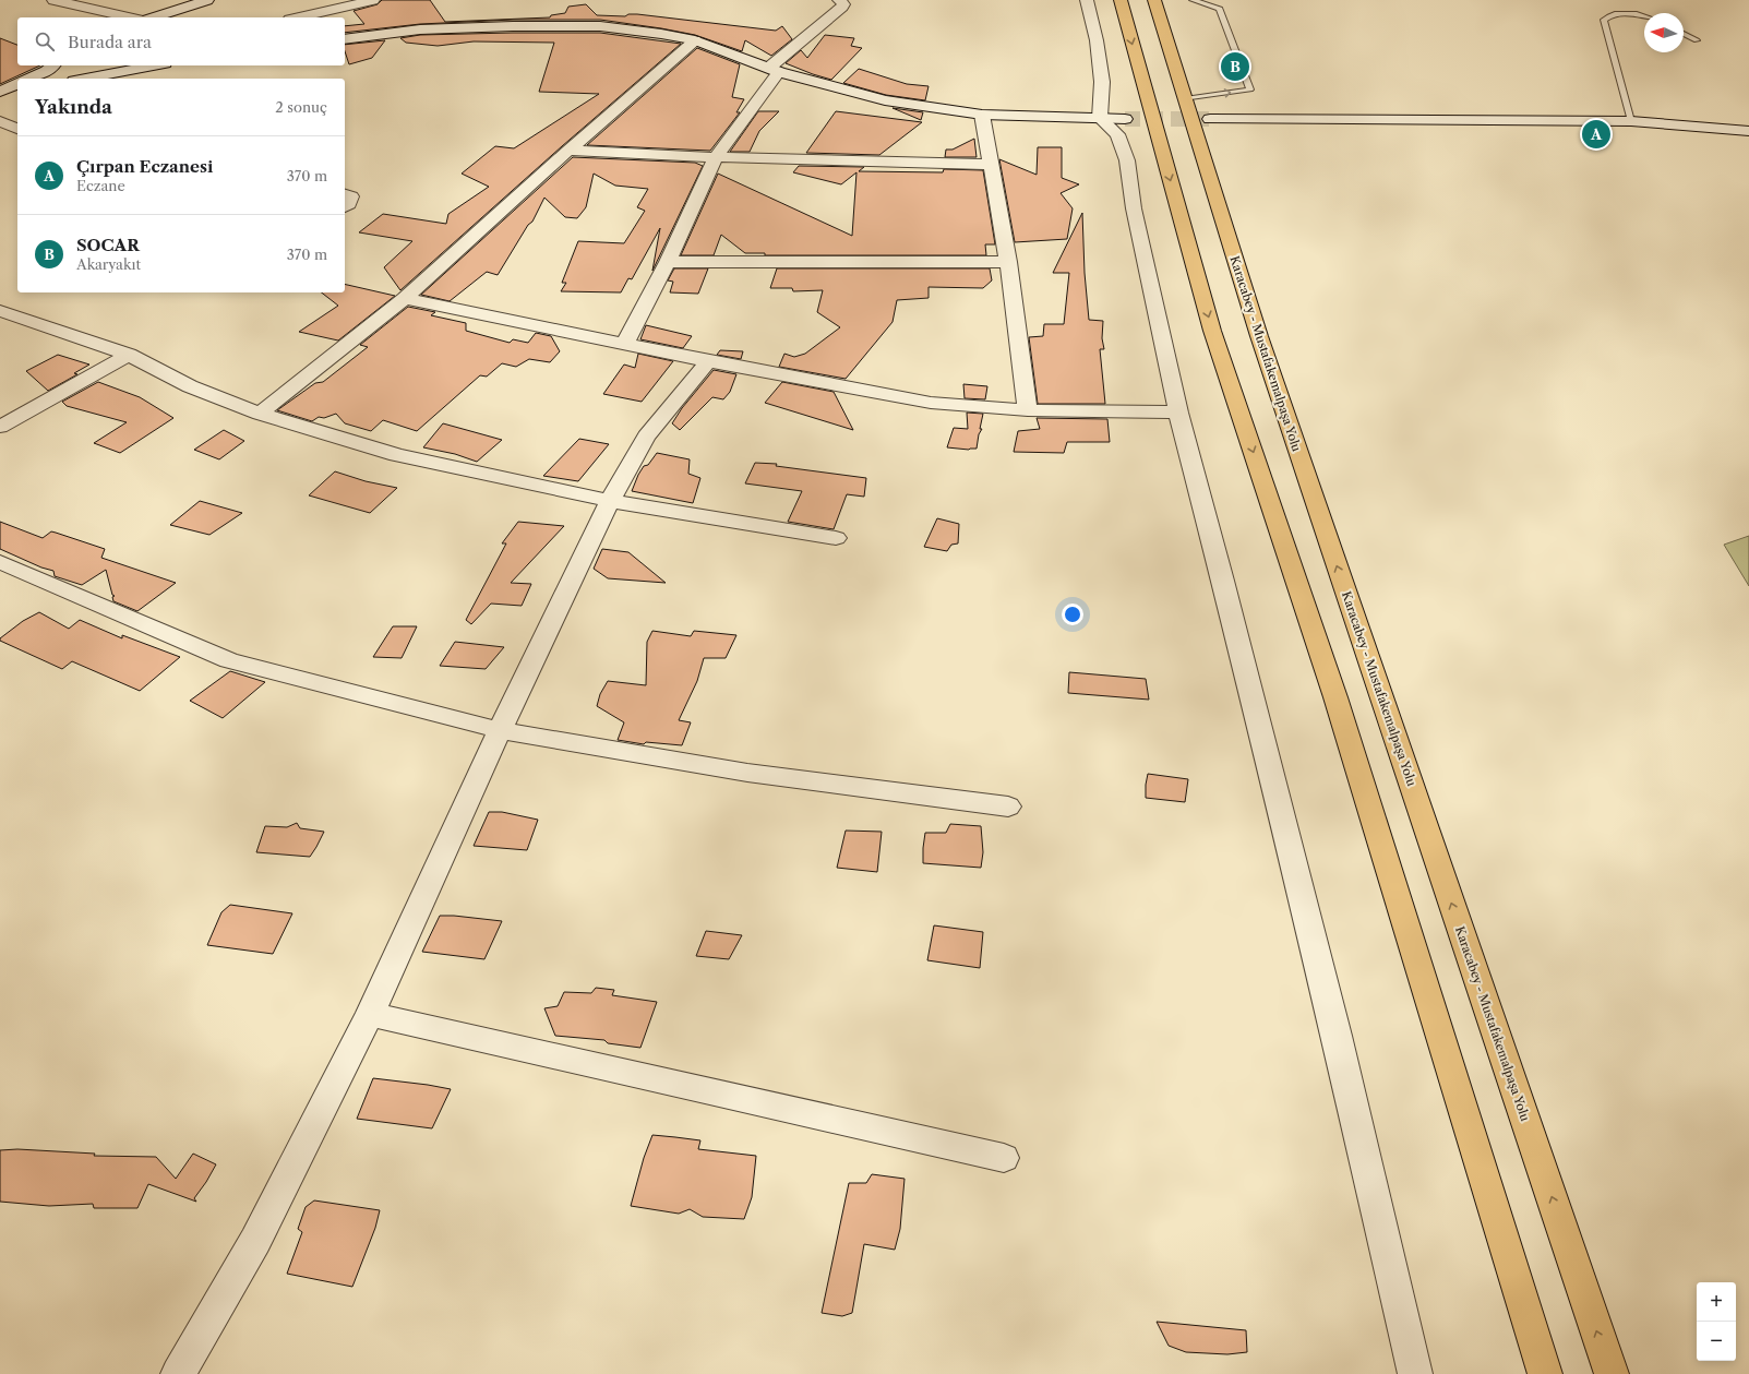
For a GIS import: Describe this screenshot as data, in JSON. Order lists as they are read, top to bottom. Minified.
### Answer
{"streets":{"highway":["Karacabey - Mustafakemalpaşa Yolu"]},"north":"left","page":{"search":"Burada ara","pins":["B","A"],"heading":["Yakında","2 sonuç"],"list":[{"mark":"A","name":"Çırpan Eczanesi","note":"Eczane","value":"370 m"},{"mark":"B","name":"SOCAR","note":"Akaryakıt","value":"370 m"}],"map_buttons":["+","−"]}}
